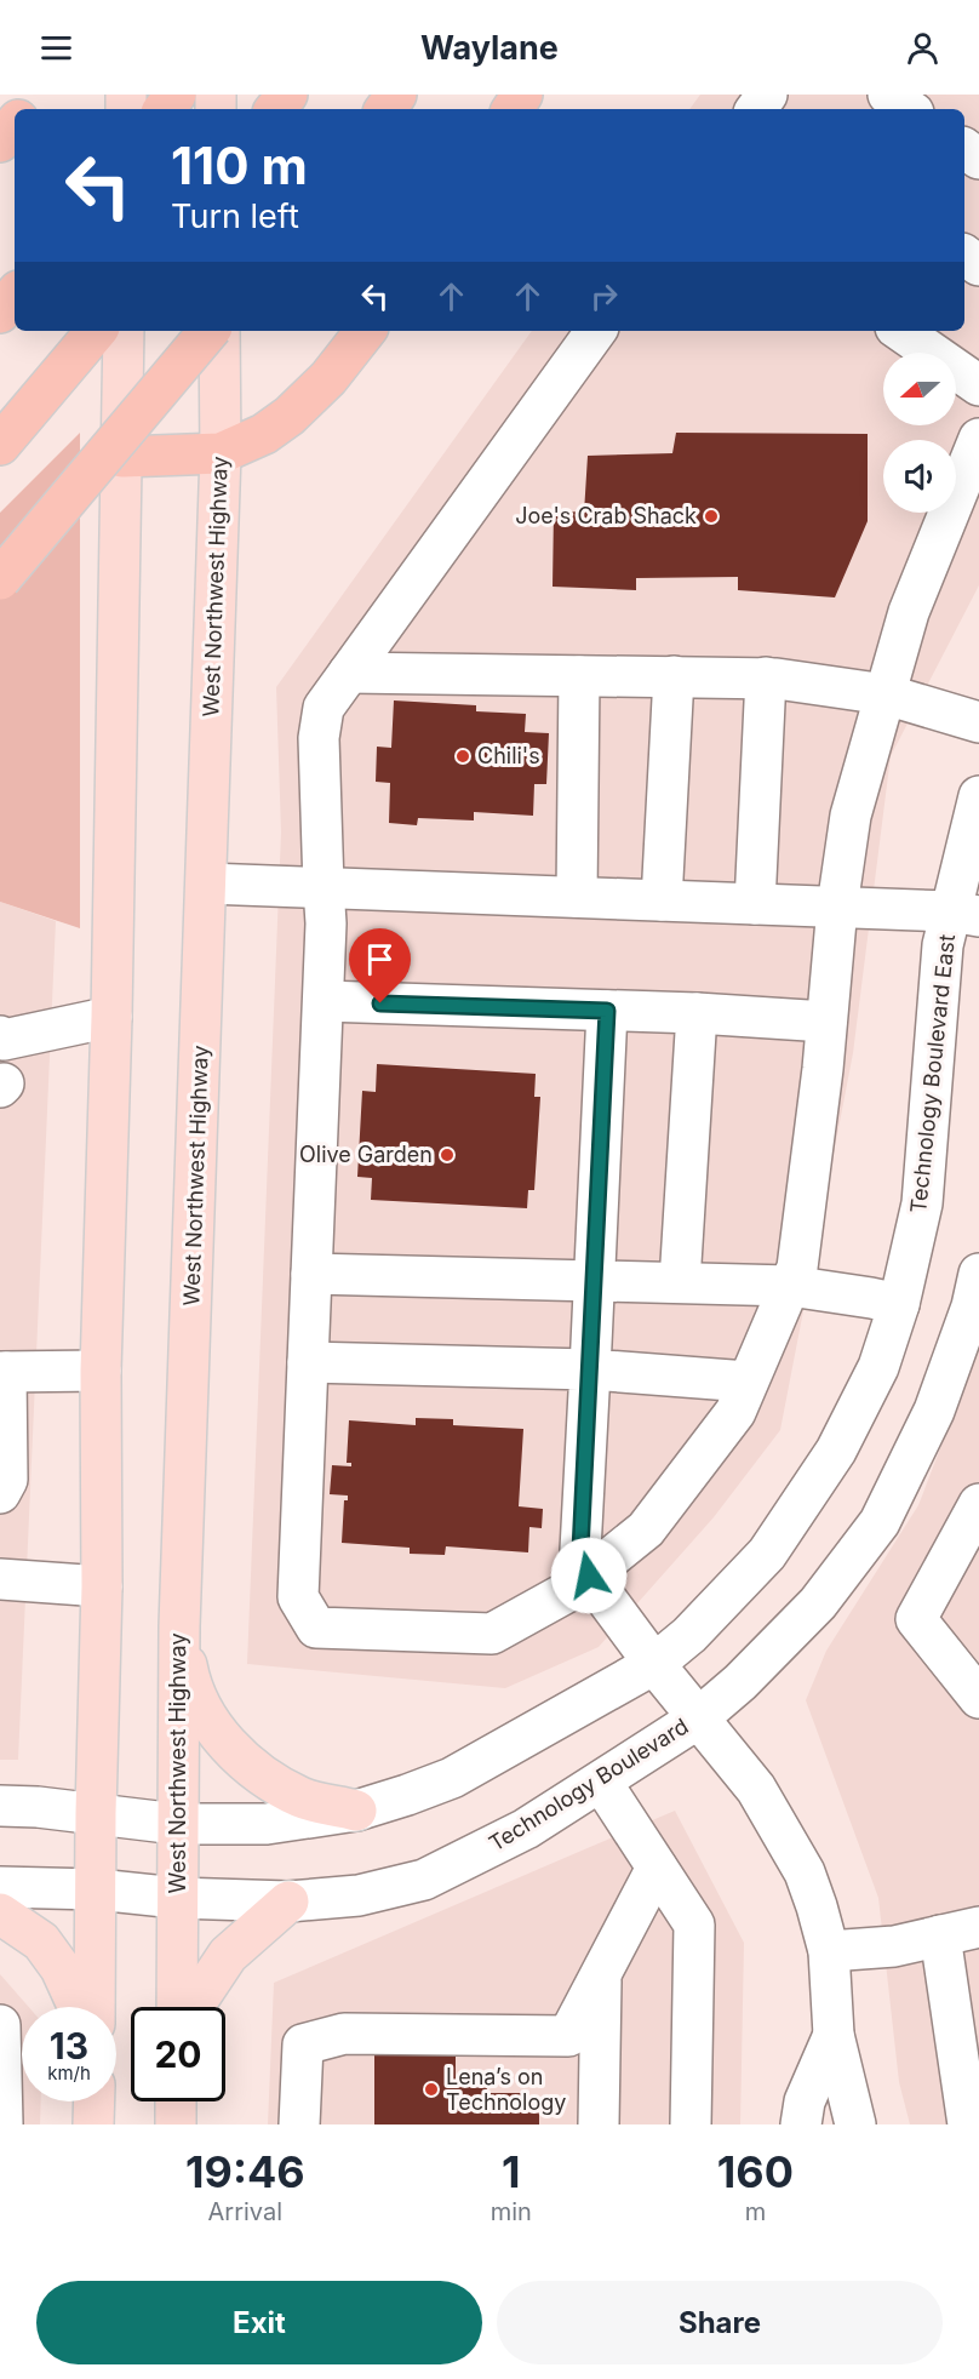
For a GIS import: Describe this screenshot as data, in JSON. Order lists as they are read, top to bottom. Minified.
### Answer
{"streets":{"main road":["West Northwest Highway"],"street":["Technology Boulevard East","Technology Boulevard"]},"crossings":[["West Northwest Highway","Technology Boulevard"]],"places":["Joe's Crab Shack","Chili's","Olive Garden","Lena’s on Technology"],"north":"left","page":{"header":"Waylane","turn":["110 m","Turn left"],"speed":"13 km/h","limit":"20","eta":["19:46","Arrival","1","min","160","m"],"buttons":["Exit","Share"]}}
